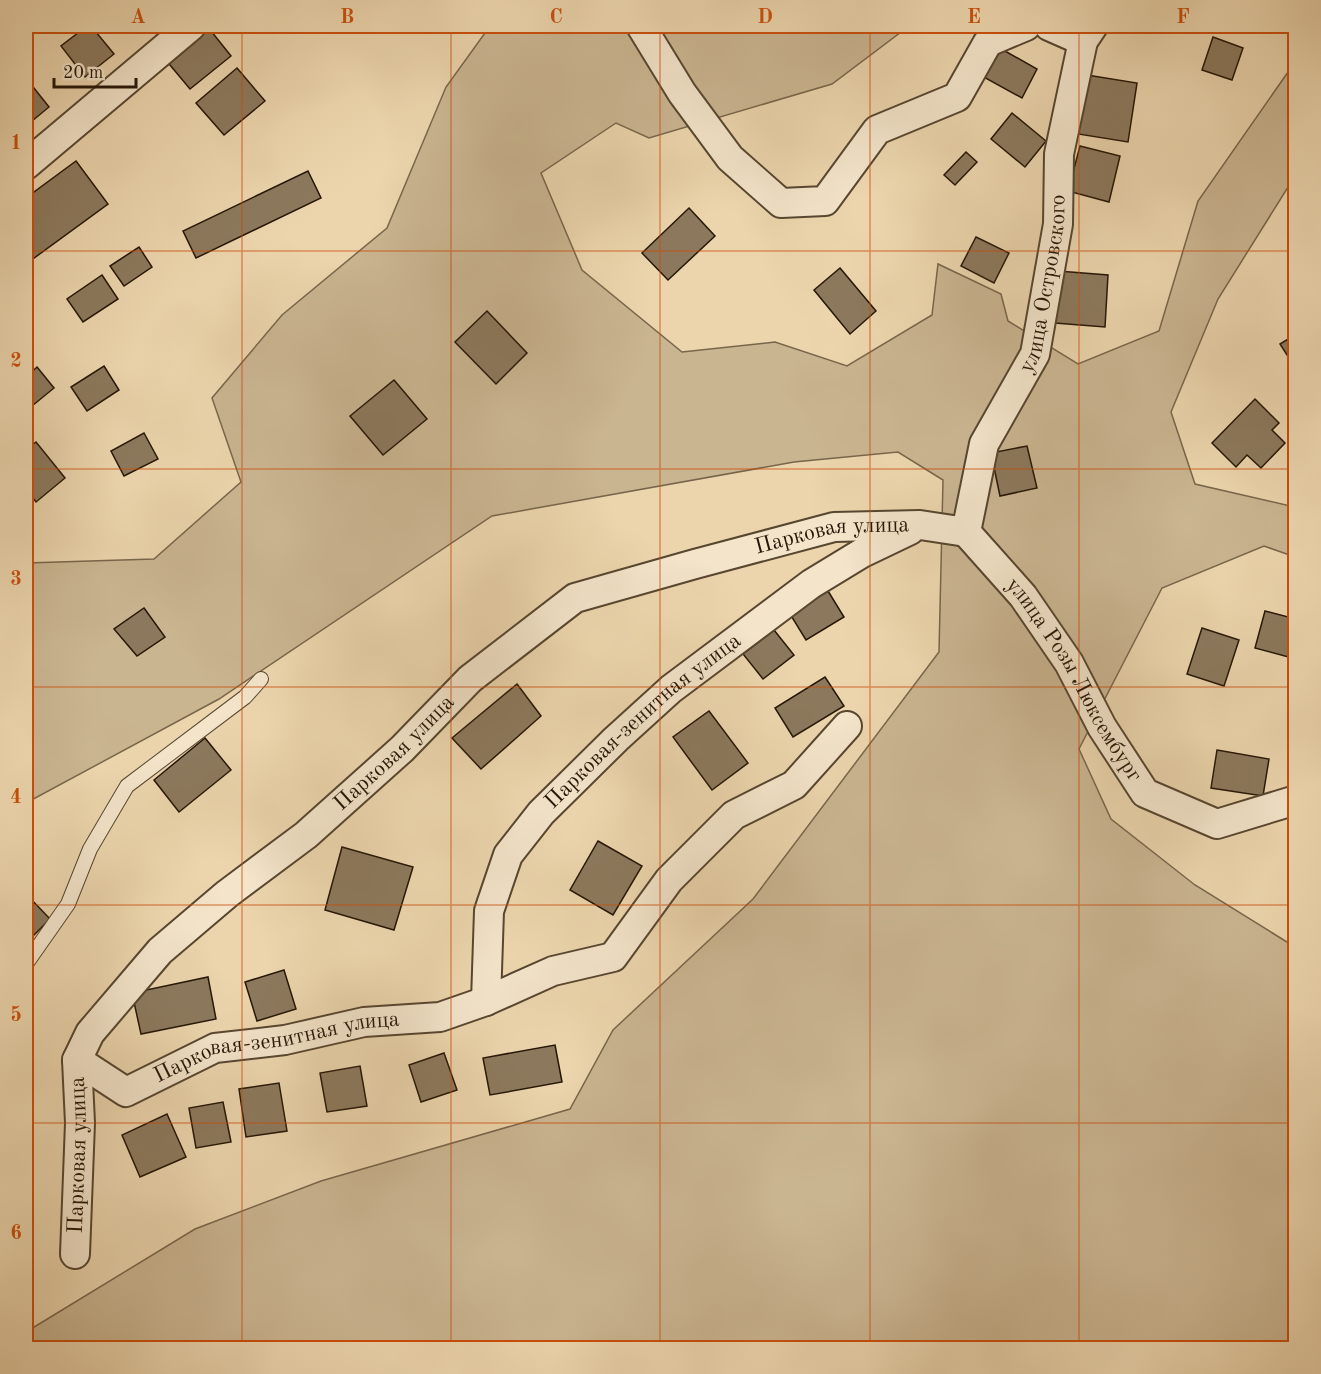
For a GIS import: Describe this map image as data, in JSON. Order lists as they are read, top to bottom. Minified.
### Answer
{"streets":{"street":["улица Островского","Парковая улица","улица Розы Люксембург","Парковая-зенитная улица"]},"crossings":[["улица Островского","Парковая улица"],["улица Островского","улица Розы Люксембург"],["Парковая улица","улица Розы Люксембург"],["Парковая улица","Парковая-зенитная улица"]],"scale_bar":"20 m","grid":{"columns":["A","B","C","D","E","F"],"rows":["1","2","3","4","5","6"]}}
